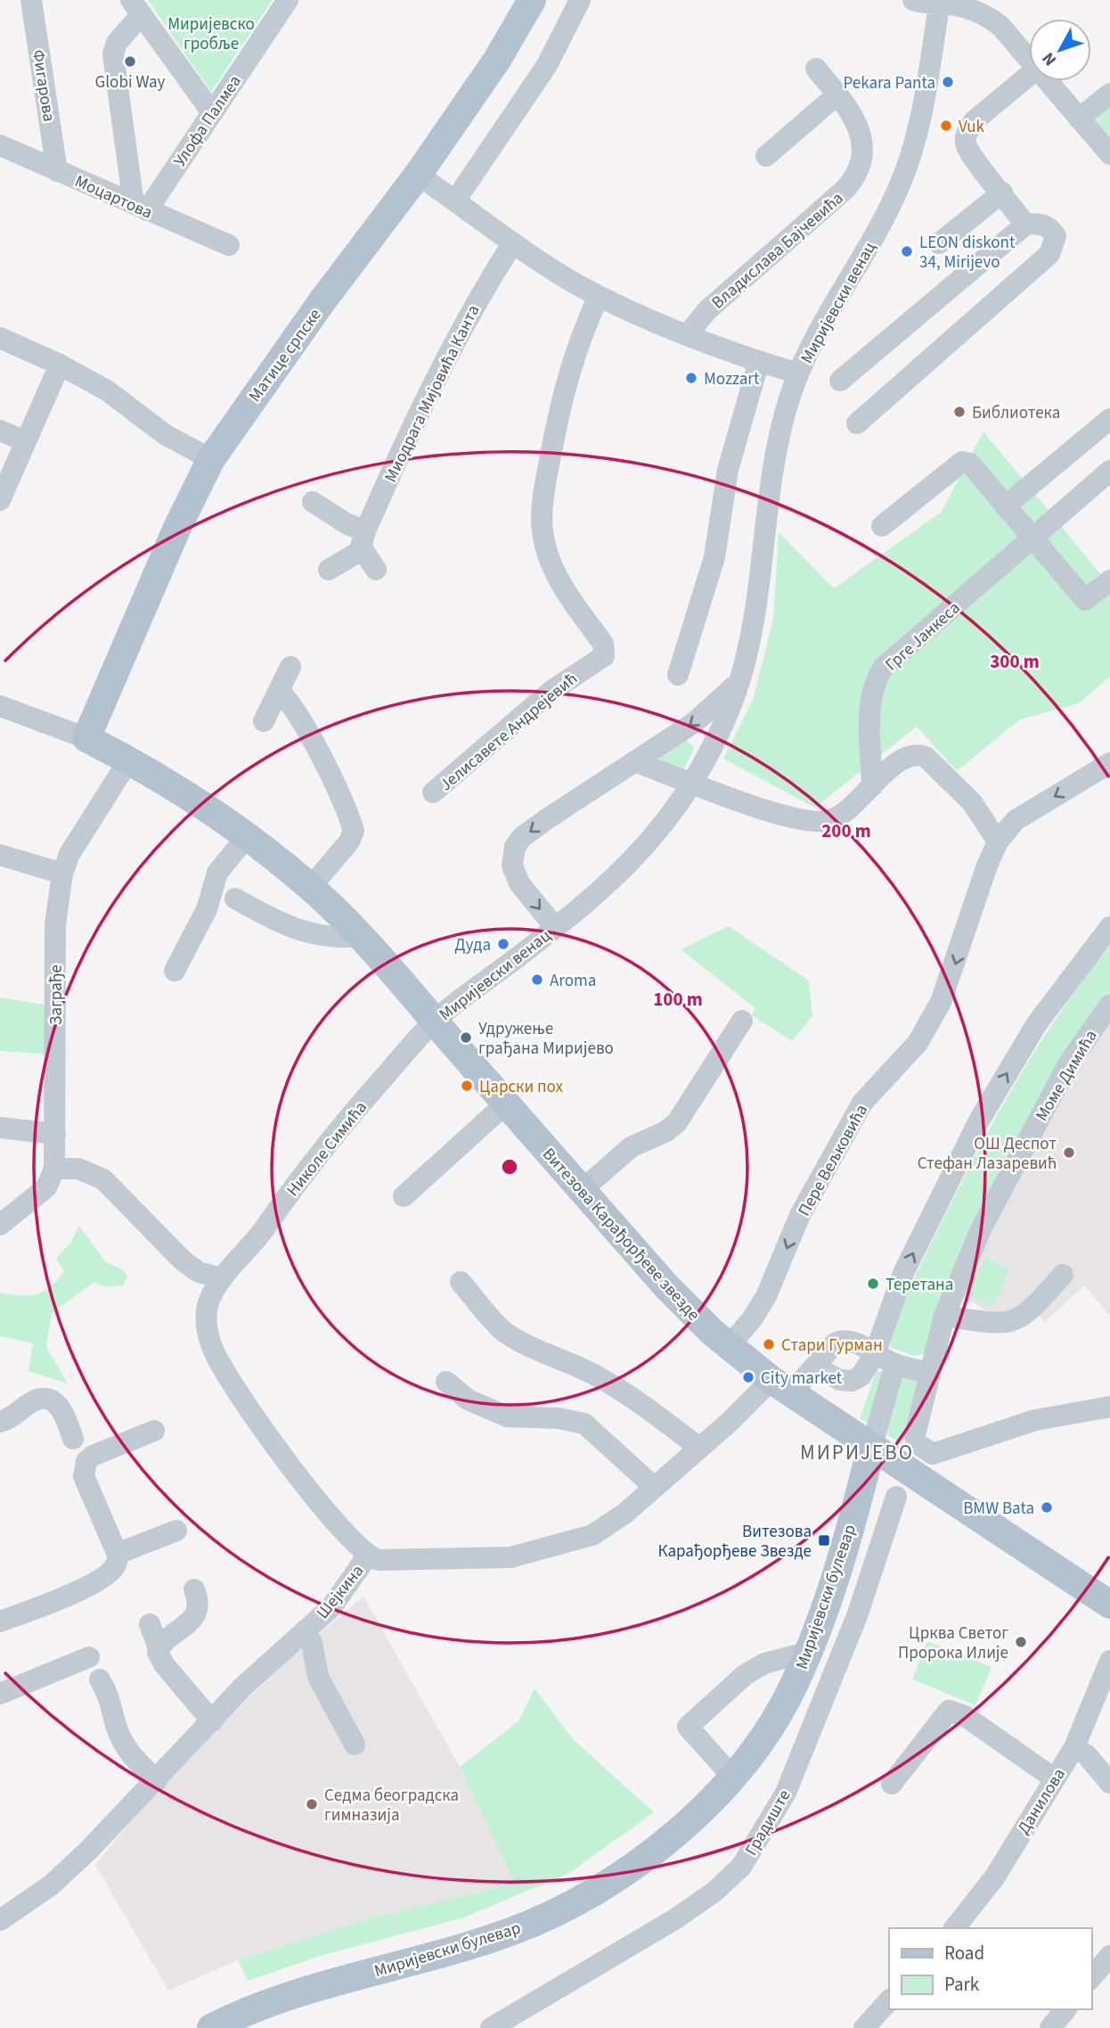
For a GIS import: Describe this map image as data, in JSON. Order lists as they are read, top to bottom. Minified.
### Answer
{"streets":{"main road":["Матице српске","Витезова Карађорђеве звезде","Миријевски булевар"],"street":["Фигарова","Улофа Палмеа","Моцартова","Владислава Бајчевића","Миријевски венац","Миодрага Мијовића Канта","Грге Јанкеса","Јелисавете Андрејевић","Заграђе","Моме Димића","Николе Симића","Пере Вељковића","Шејкина","Данилова","Градиште"]},"crossings":[["Фигарова","Моцартова"],["Улофа Палмеа","Моцартова"],["Миријевски венац","Николе Симића"],["Миријевски венац","Витезова Карађорђеве звезде"],["Матице српске","Витезова Карађорђеве звезде"],["Заграђе","Витезова Карађорђеве звезде"],["Николе Симића","Витезова Карађорђеве звезде"],["Николе Симића","Шејкина"],["Пере Вељковића","Витезова Карађорђеве звезде"],["Витезова Карађорђеве звезде","Шејкина"],["Витезова Карађорђеве звезде","Миријевски булевар"]],"districts":["МИРИЈЕВО"],"parks":["Миријевско гробље"],"places":{"other":["Globi Way","Pekara Panta","Vuk","LEON diskont 34, Mirijevo","Mozzart","Библиотека","Дуда","Aroma","Удружење грађана Миријево","Царски пох","ОШ Деспот Стефан Лазаревић","Теретана","Стари Гурман","City market","BMW Bata","Црква Светог Пророка Илије","Седма београдска гимназија"],"transit":["Витезова Карађорђеве Звезде"]},"legend":["Road","Park"],"north":"bottom left","rings":["300 m","200 m","100 m"]}
